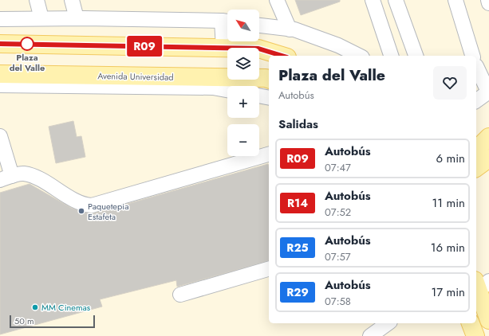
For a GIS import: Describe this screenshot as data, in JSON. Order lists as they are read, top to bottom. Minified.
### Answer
{"streets":{"main road":["Avenida Universidad"]},"places":["Plaza del Valle","Paquetepia Estafeta","MM Cinemas"],"lines":["bus line R09"],"scale_bar":"50 m","north":"top left","page":{"on_map":"R09","map_buttons":["+","−"],"heading":[["Plaza del Valle","Autobús"],"Salidas"],"list":[{"mark":"R09","name":"Autobús","note":"07:47","value":"6 min"},{"mark":"R14","name":"Autobús","note":"07:52","value":"11 min"},{"mark":"R25","name":"Autobús","note":"07:57","value":"16 min"},{"mark":"R29","name":"Autobús","note":"07:58","value":"17 min"}],"scale":"50 m"}}
